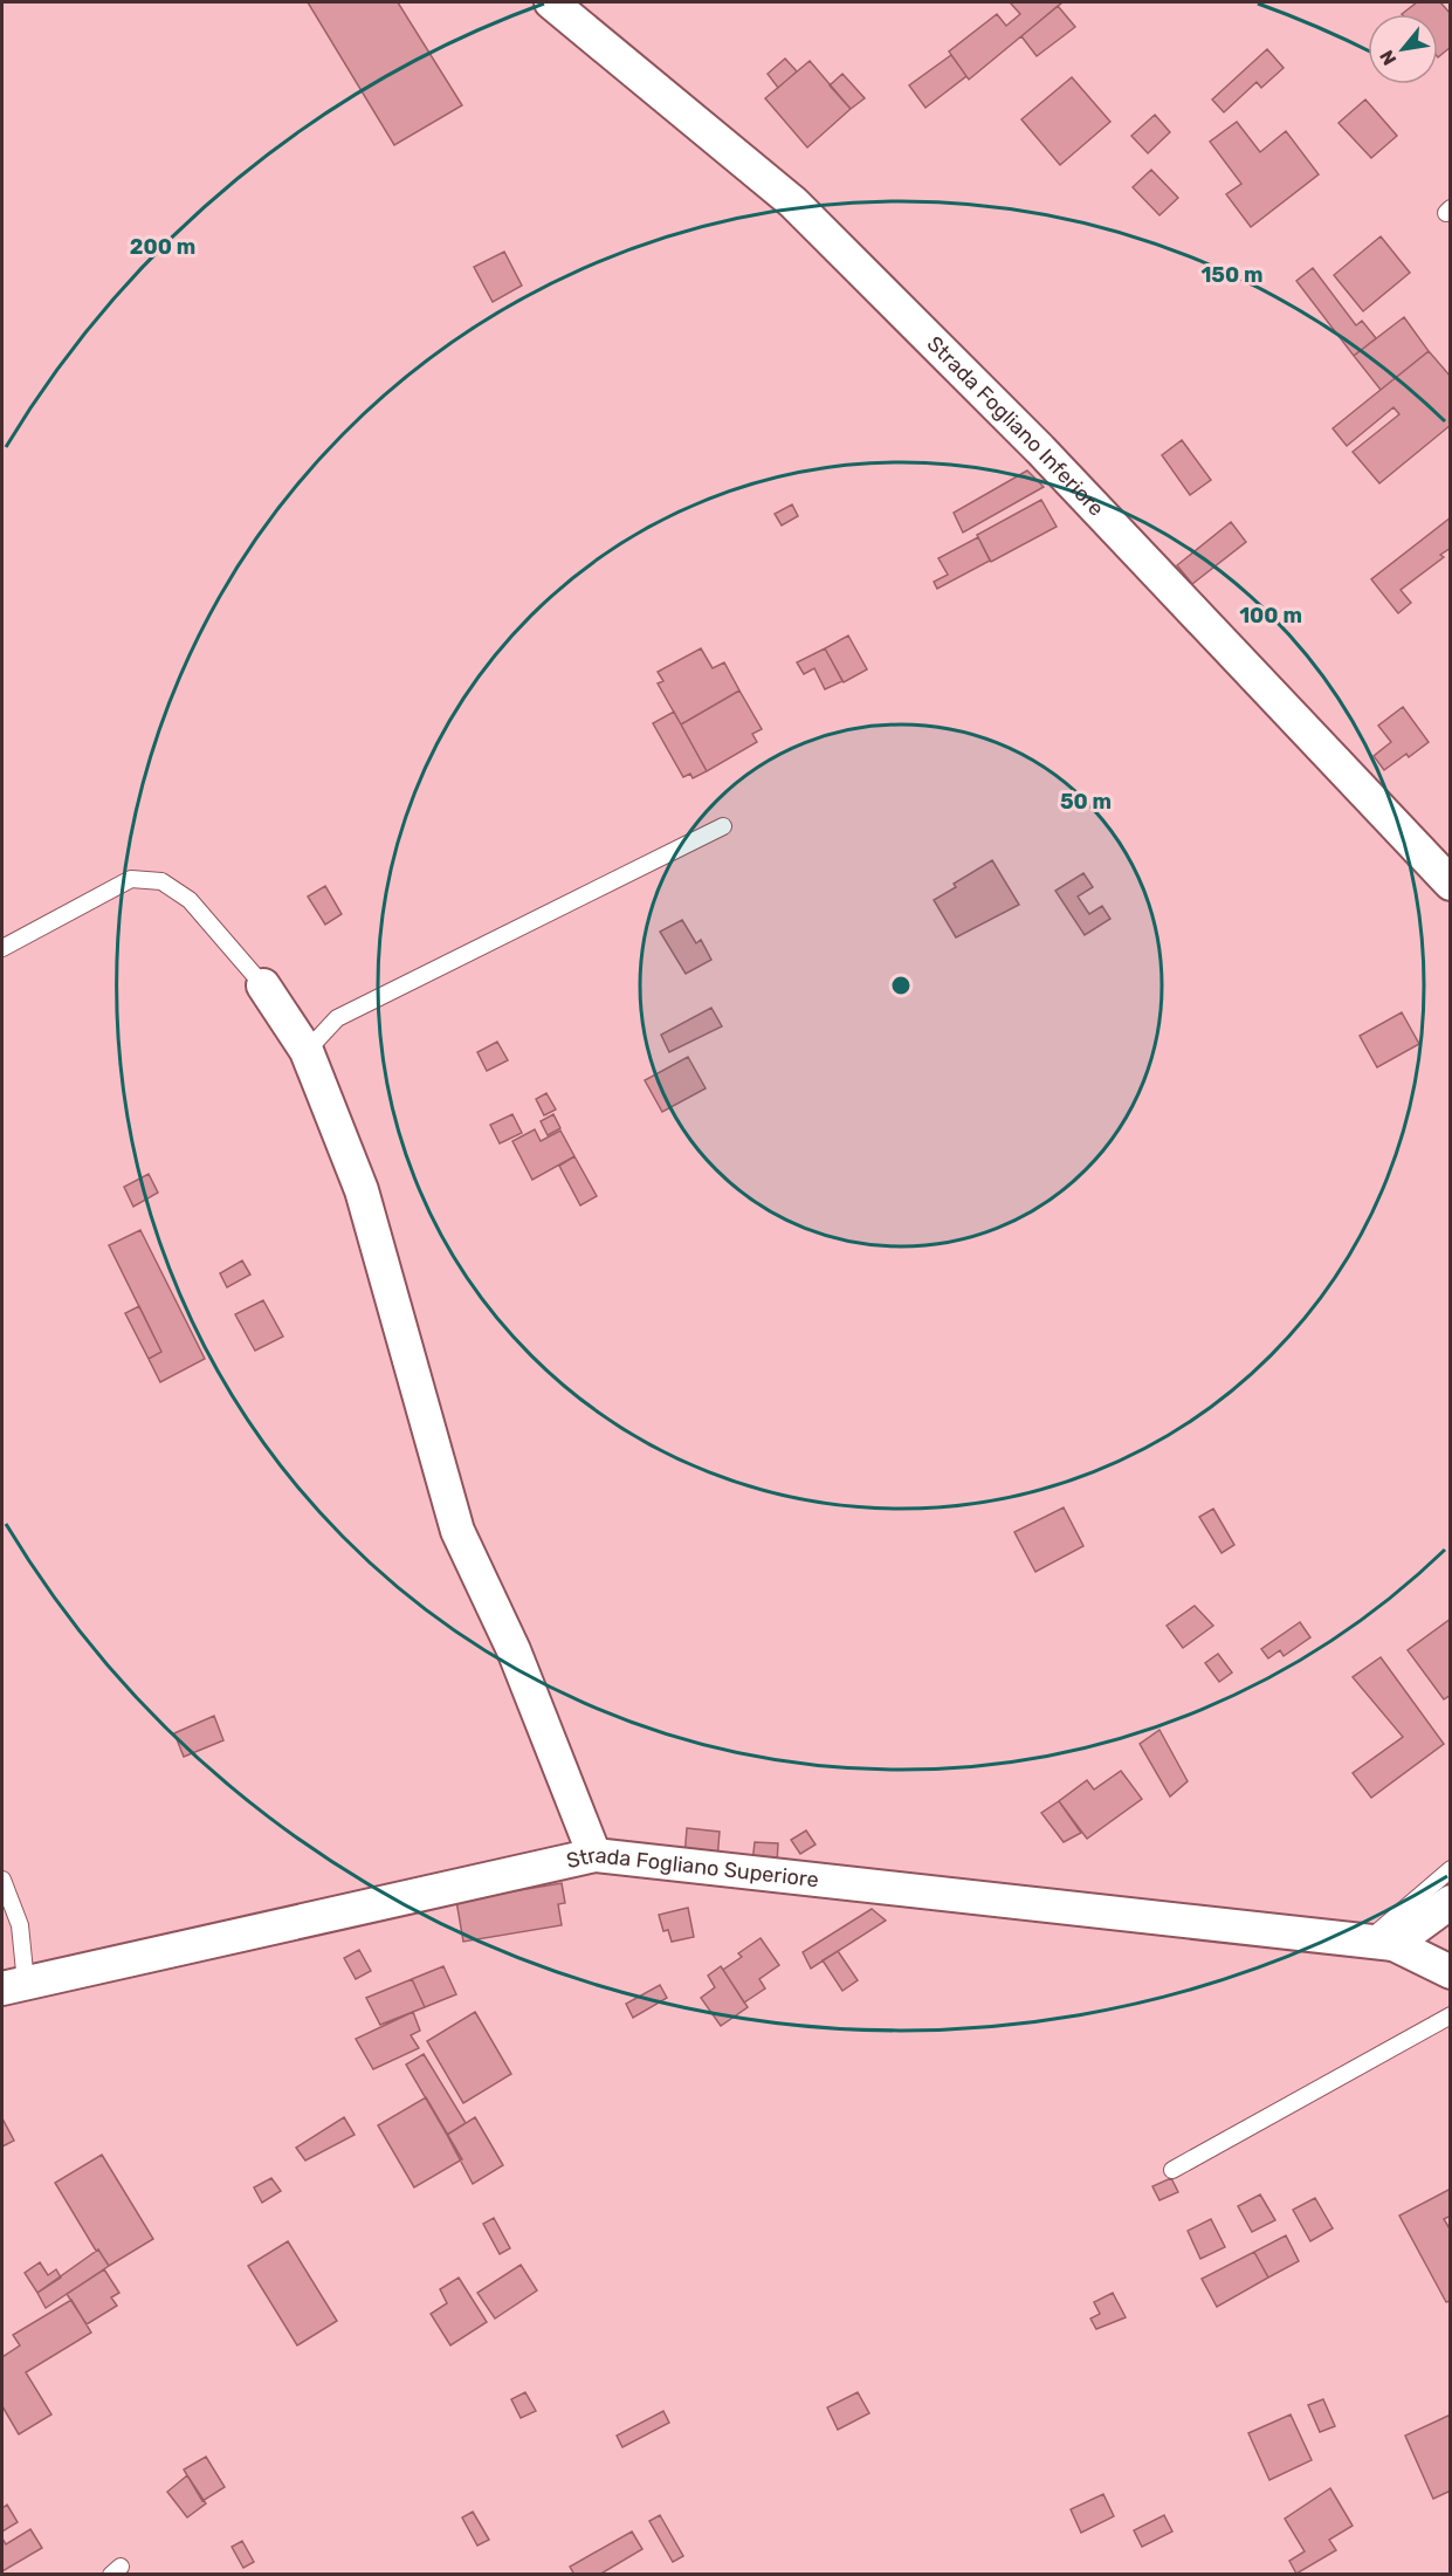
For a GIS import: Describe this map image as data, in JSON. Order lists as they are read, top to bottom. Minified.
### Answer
{"streets":{"street":["Strada Fogliano Inferiore","Strada Fogliano Superiore"]},"north":"bottom left","rings":["200 m","150 m","100 m","50 m"]}
